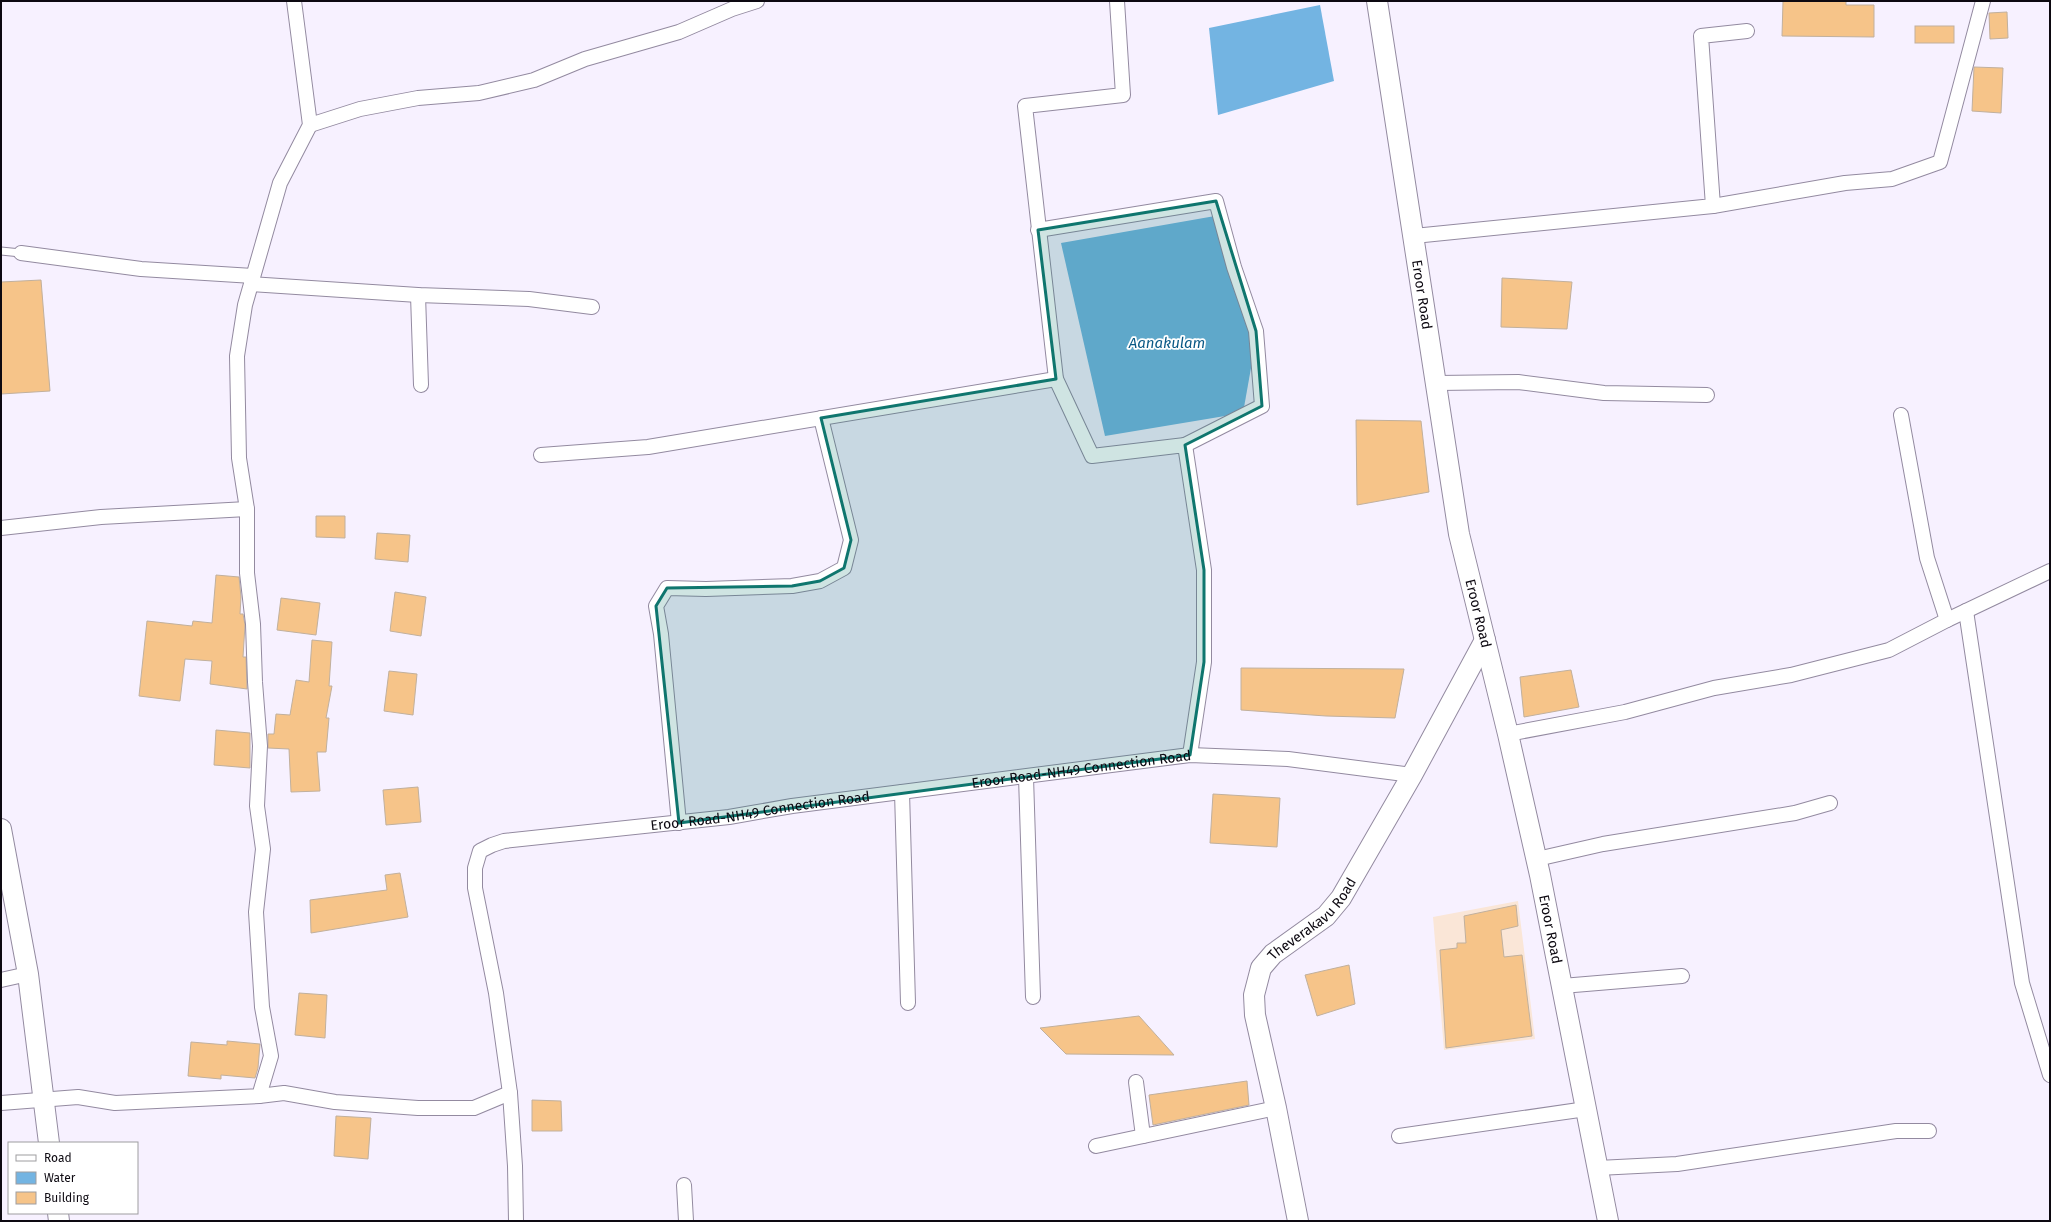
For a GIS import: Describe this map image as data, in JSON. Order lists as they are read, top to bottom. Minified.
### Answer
{"streets":{"main road":["Eroor Road","Theverakavu Road"],"street":["Eroor Road-NH49 Connection Road"]},"crossings":[["Eroor Road","Theverakavu Road"],["Eroor Road-NH49 Connection Road","Theverakavu Road"]],"water":["Aanakulam"],"legend":["Road","Water","Building"]}
